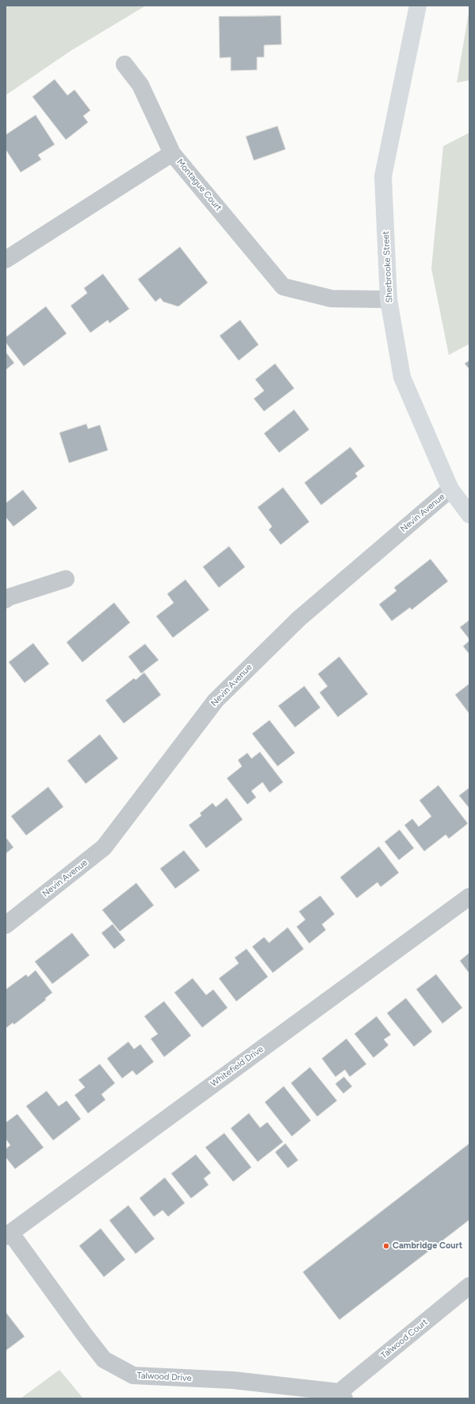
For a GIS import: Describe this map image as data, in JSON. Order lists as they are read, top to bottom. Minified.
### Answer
{"streets":{"main road":["Sherbrooke Street"],"street":["Montague Court","Nevin Avenue","Whitefield Drive","Talwood Court","Talwood Drive"]},"crossings":[["Montague Court","Sherbrooke Street"],["Sherbrooke Street","Nevin Avenue"],["Whitefield Drive","Talwood Drive"],["Talwood Court","Talwood Drive"]],"places":["Cambridge Court"]}
